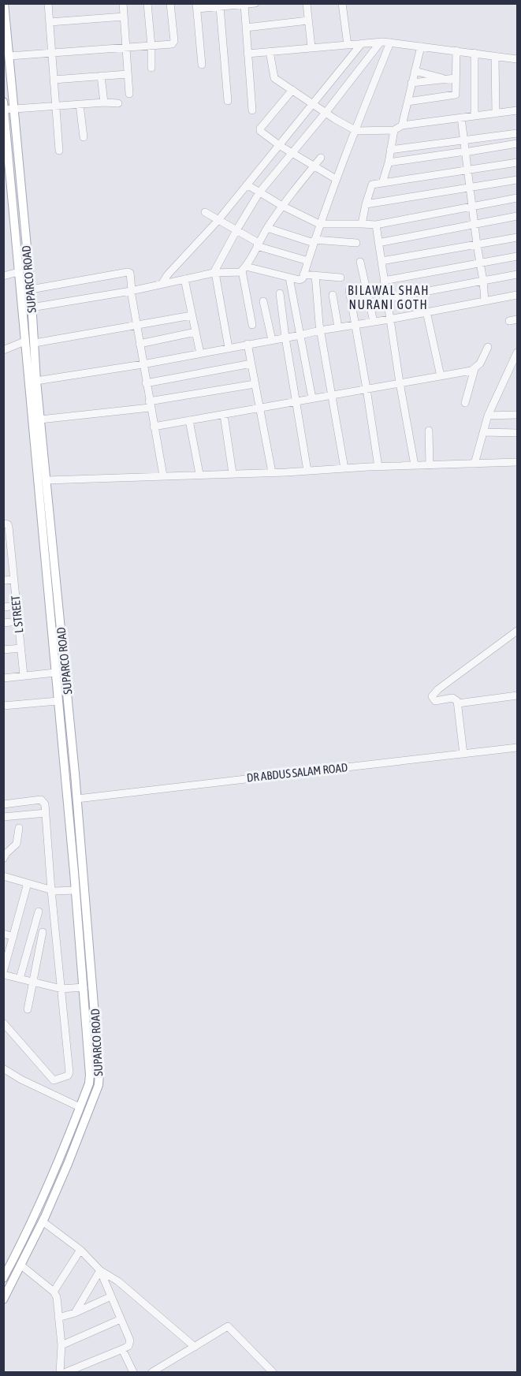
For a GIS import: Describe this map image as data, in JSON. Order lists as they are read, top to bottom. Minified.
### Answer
{"streets":{"main road":["SUPARCO ROAD"],"street":["L STREET","DR ABDUS SALAM ROAD"]},"crossings":[["SUPARCO ROAD","DR ABDUS SALAM ROAD"]],"districts":["BILAWAL SHAH NURANI GOTH"]}
